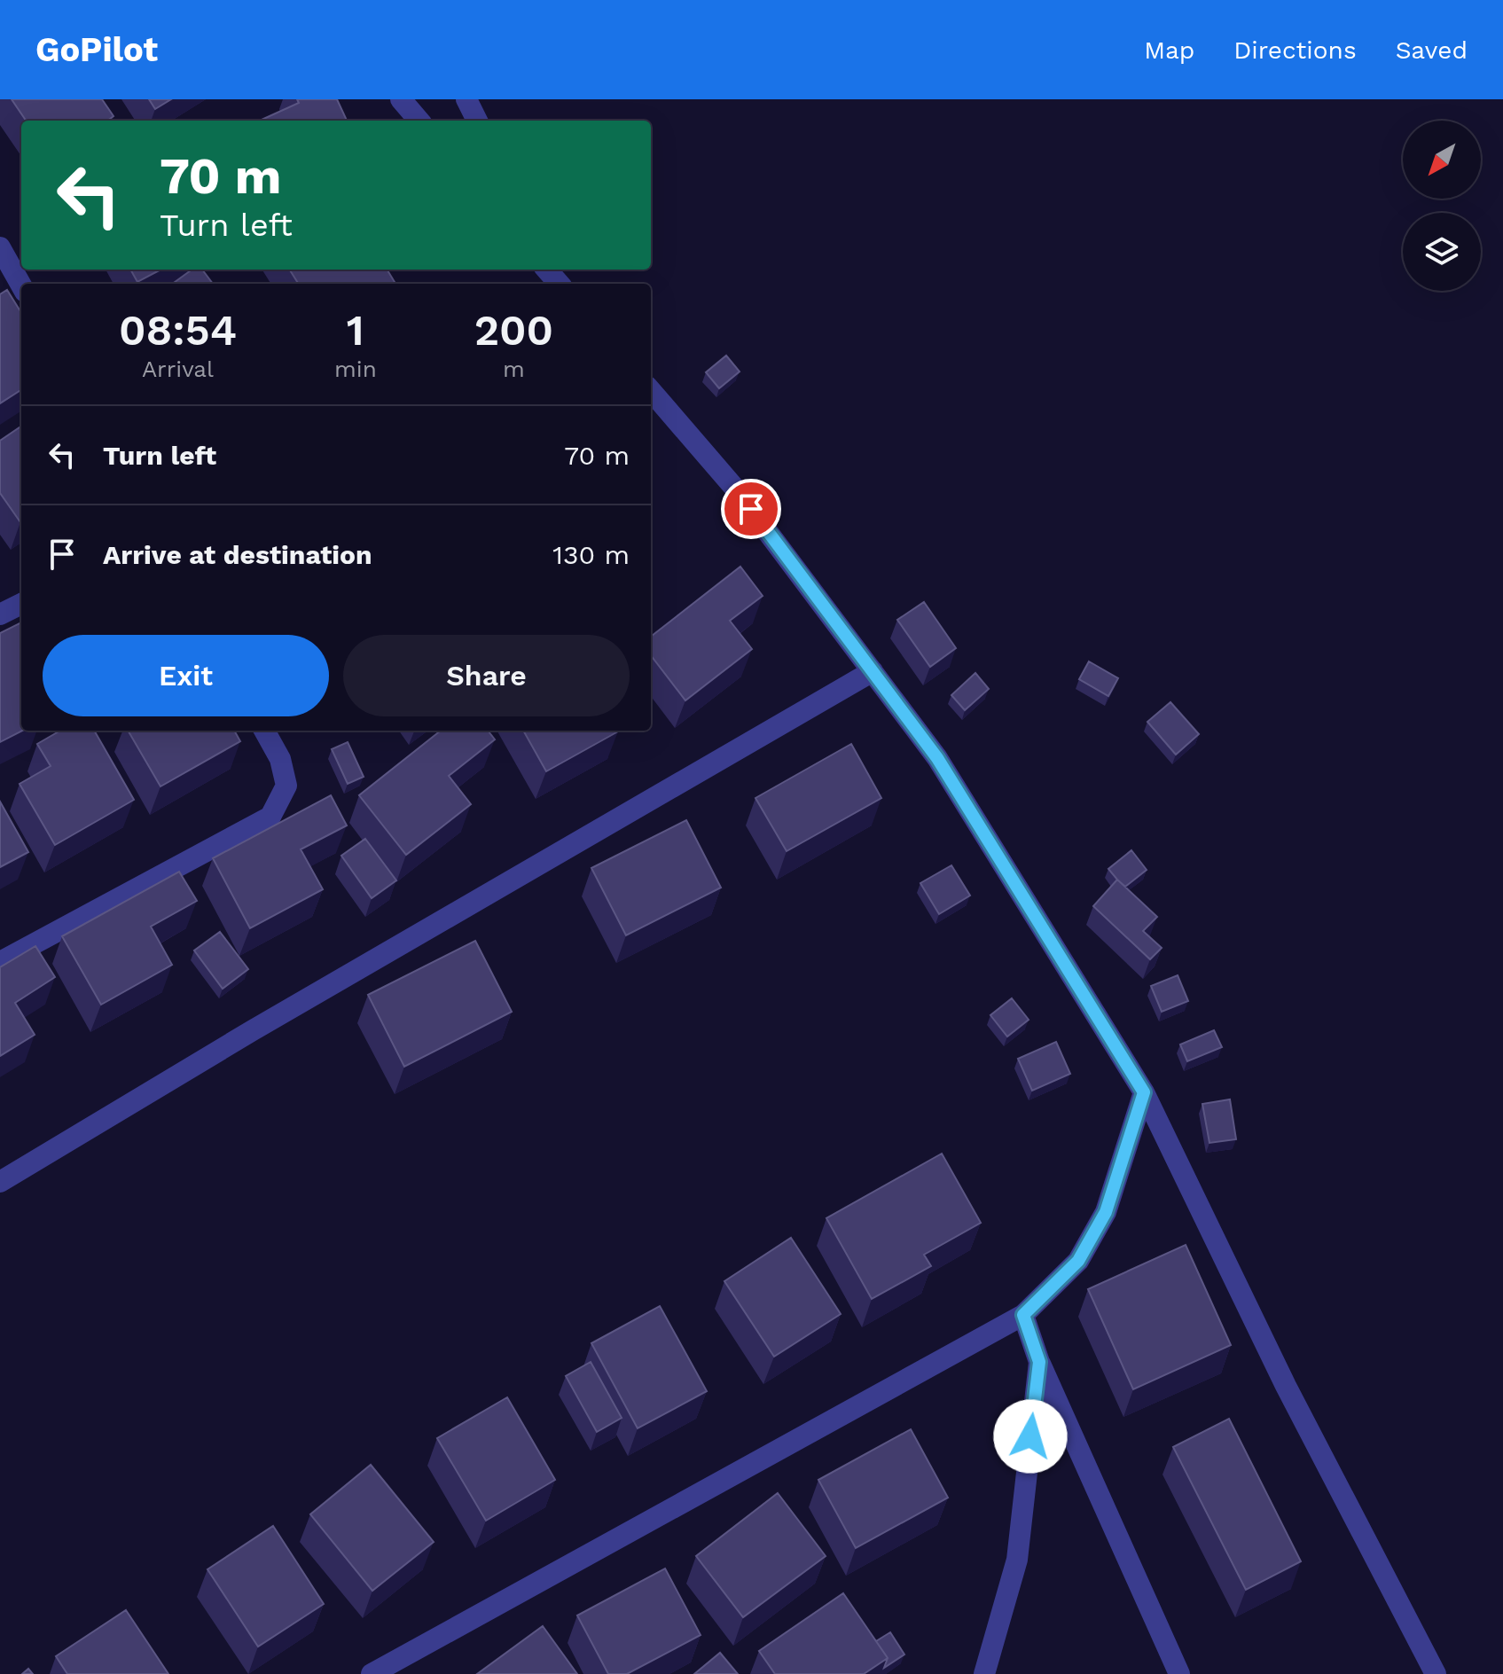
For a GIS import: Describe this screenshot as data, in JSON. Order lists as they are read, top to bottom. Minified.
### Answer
{"north":"bottom left","page":{"header":"GoPilot","nav":["Map","Directions","Saved"],"turn":["70 m","Turn left"],"eta":["08:54","Arrival","1","min","200","m"],"list":[{"name":"Turn left","value":"70 m"},{"name":"Arrive at destination","value":"130 m"}],"buttons":["Exit","Share"]}}
